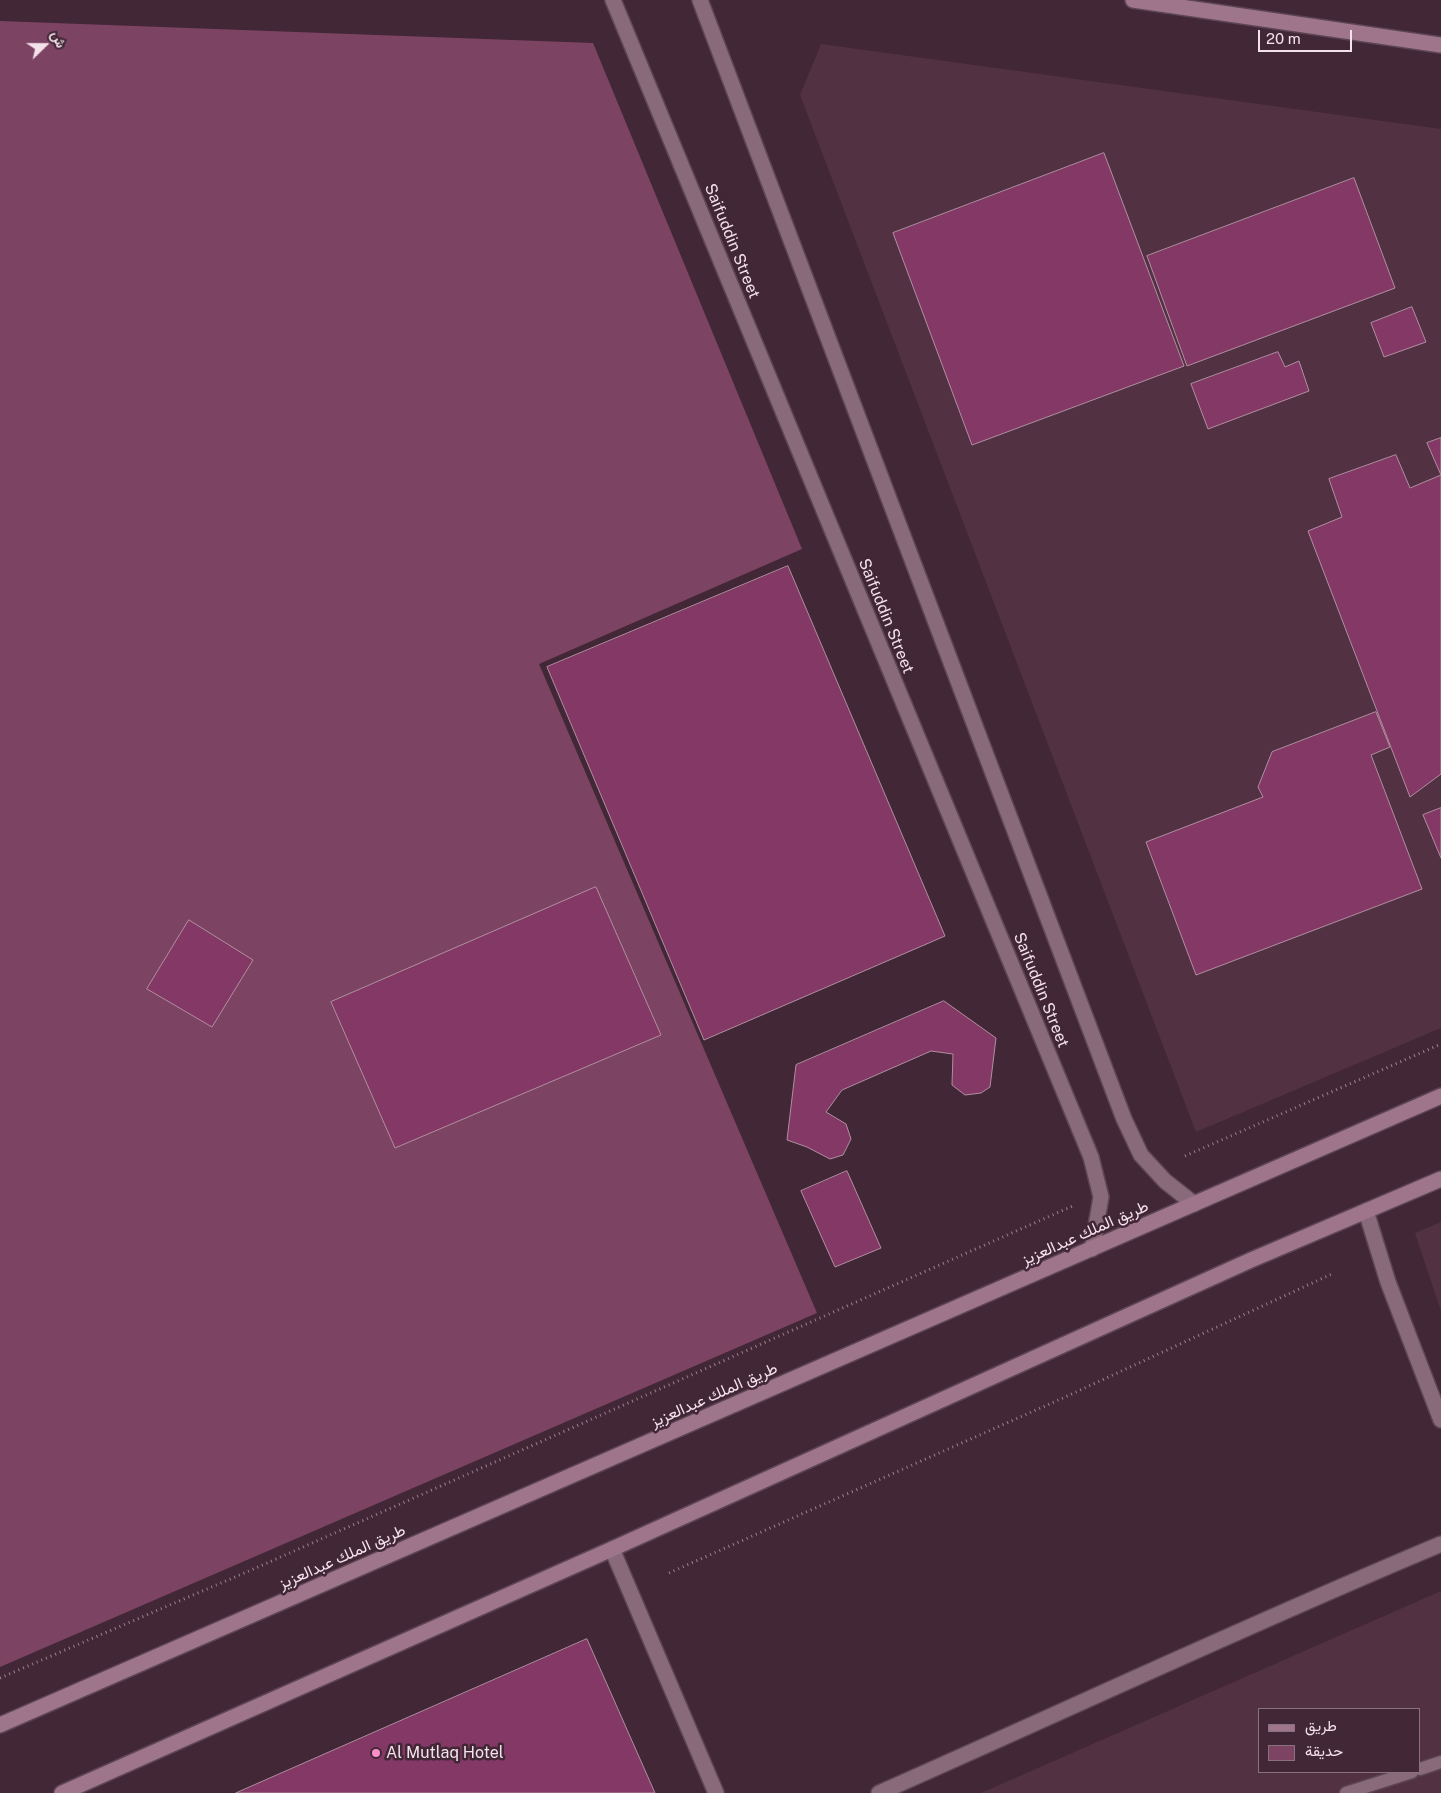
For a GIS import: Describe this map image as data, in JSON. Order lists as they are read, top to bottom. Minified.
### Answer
{"streets":{"main road":["طريق الملك عبدالعزيز"],"street":["Saifuddin Street"]},"crossings":[["Saifuddin Street","طريق الملك عبدالعزيز"]],"places":["Al Mutlaq Hotel"],"legend":["طريق","حديقة"],"scale_bar":"20 m","north":"right"}
